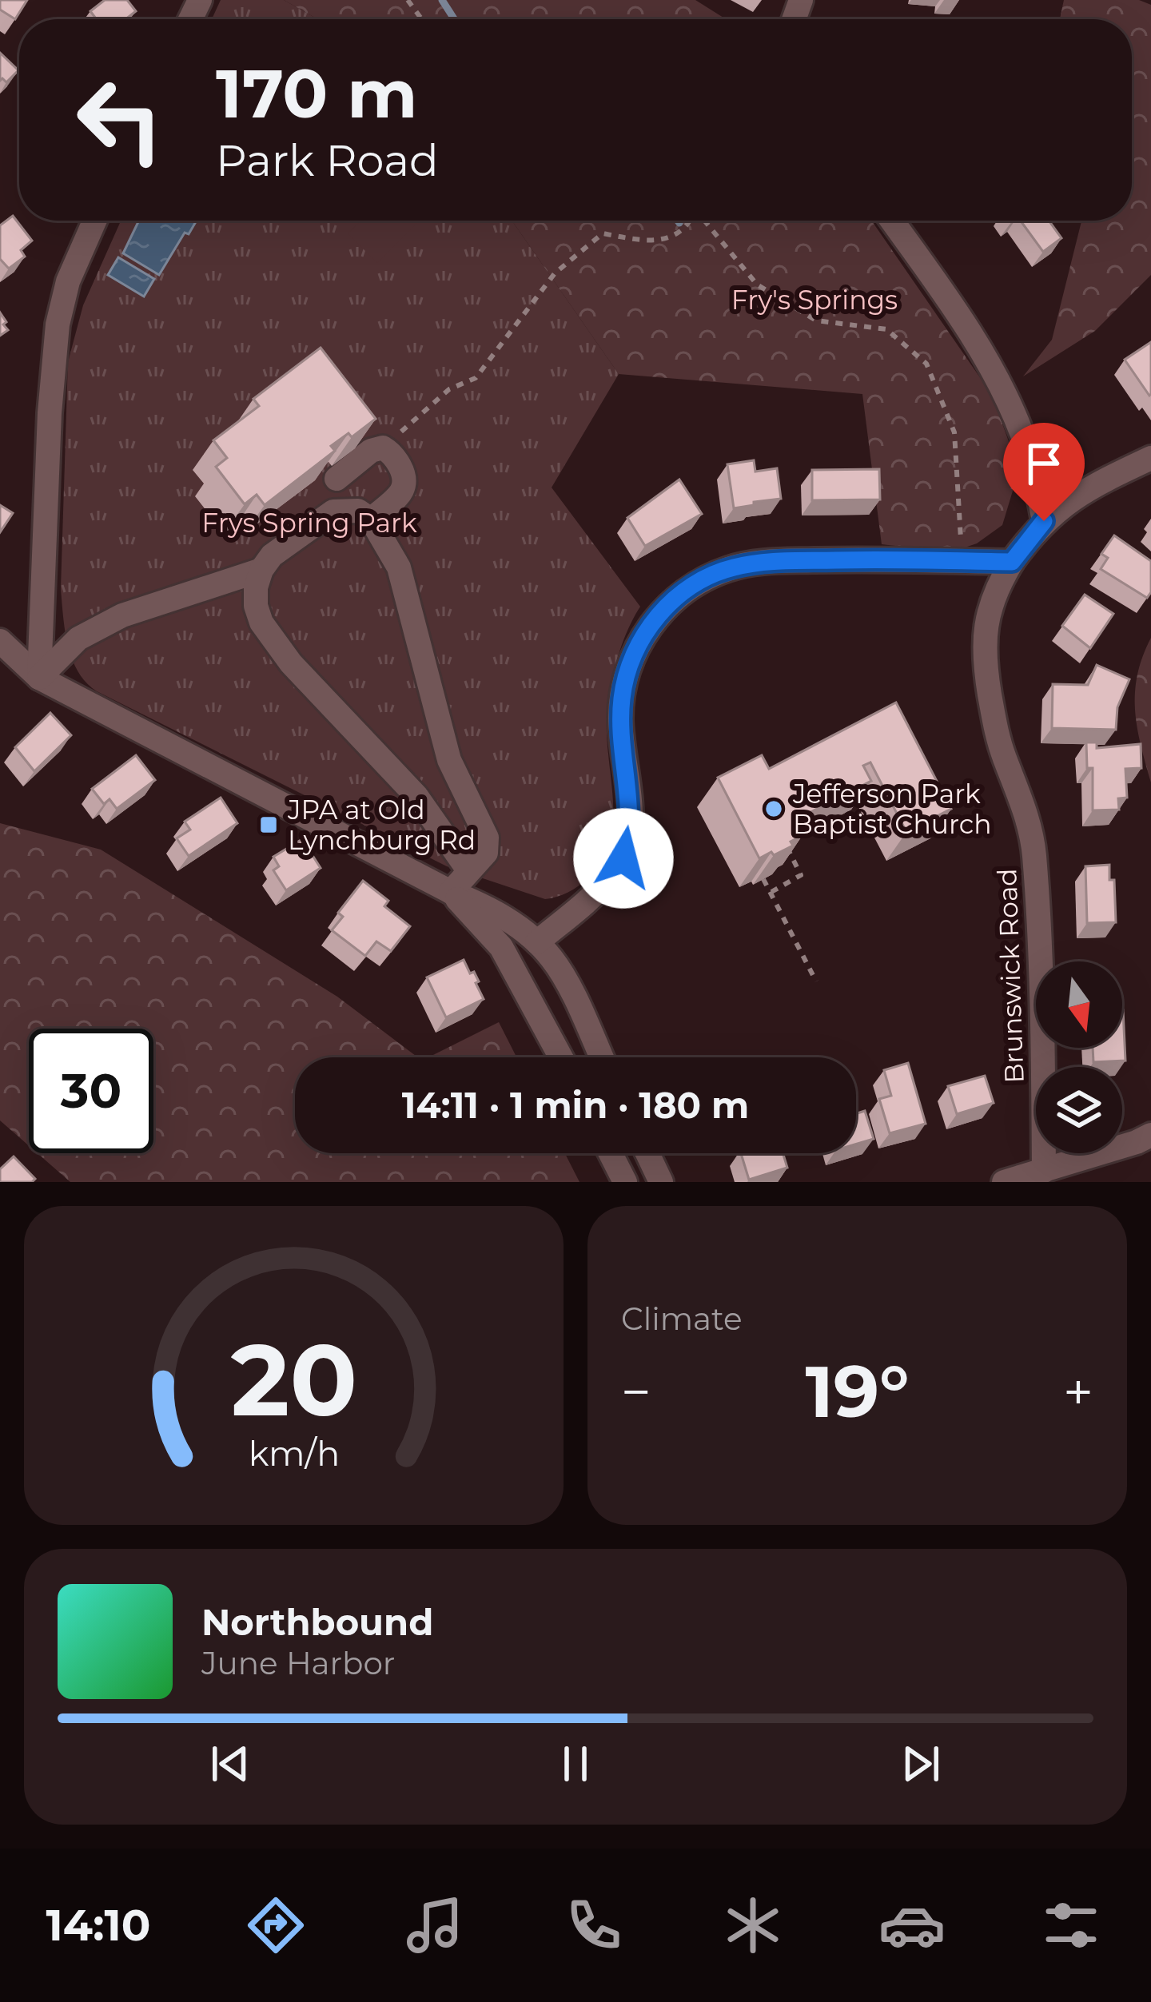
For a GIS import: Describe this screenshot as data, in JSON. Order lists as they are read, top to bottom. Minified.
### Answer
{"streets":{"street":["Brunswick Road"]},"parks":["Fry's Springs","Frys Spring Park"],"places":{"other":["Jefferson Park Baptist Church"],"transit":["JPA at Old Lynchburg Rd"]},"north":"bottom","page":{"turn":["170 m","Park Road"],"limit":"30","trip":"14:11 · 1 min · 180 m","tile":"Climate","heat":["−","19°","+"],"song":["Northbound","June Harbor"],"tabs":"14:10","gauge":["20","km/h"]}}
